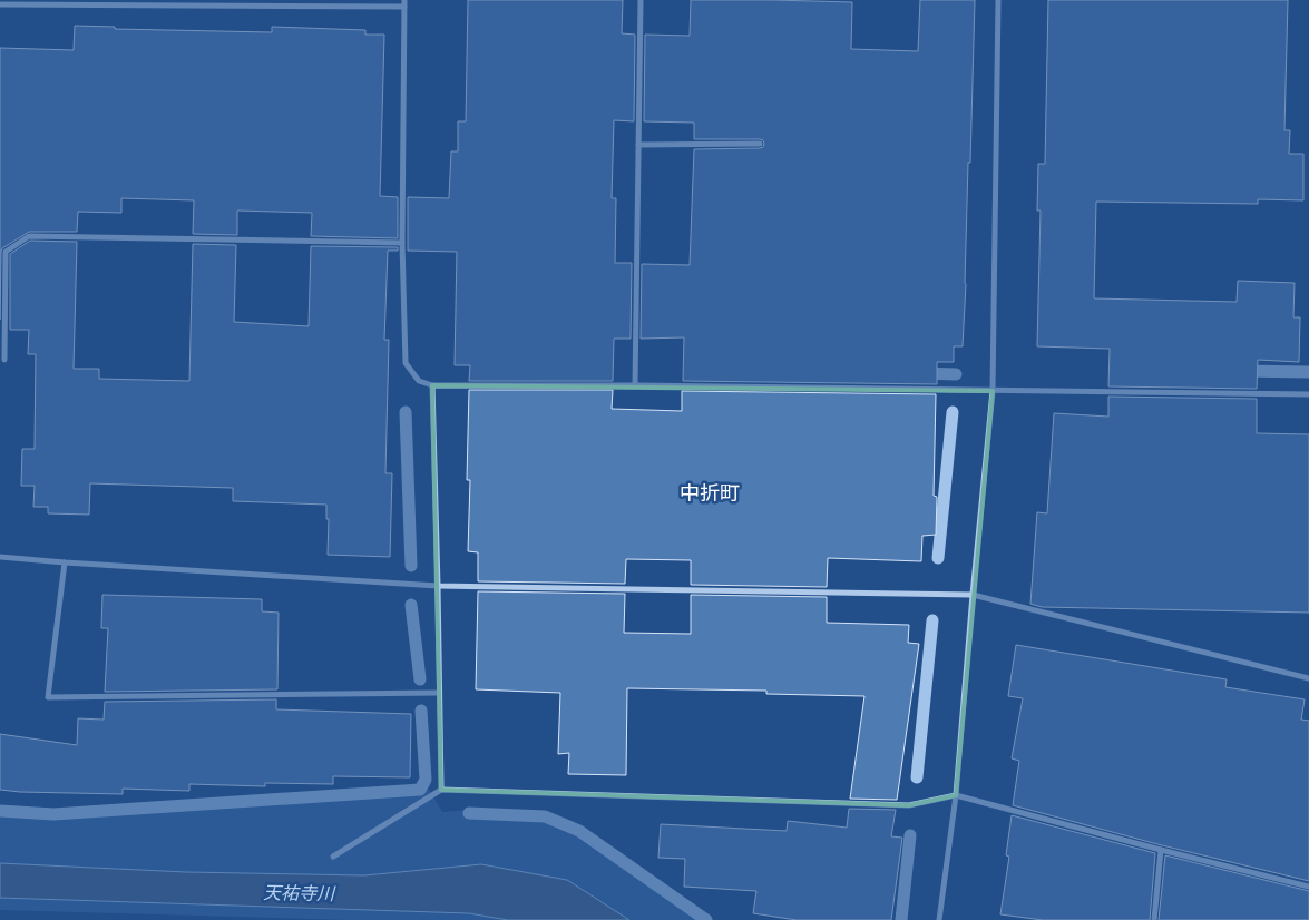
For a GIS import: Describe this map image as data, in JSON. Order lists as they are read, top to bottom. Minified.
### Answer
{"districts":["中折町"],"water":["天祐寺川"]}
